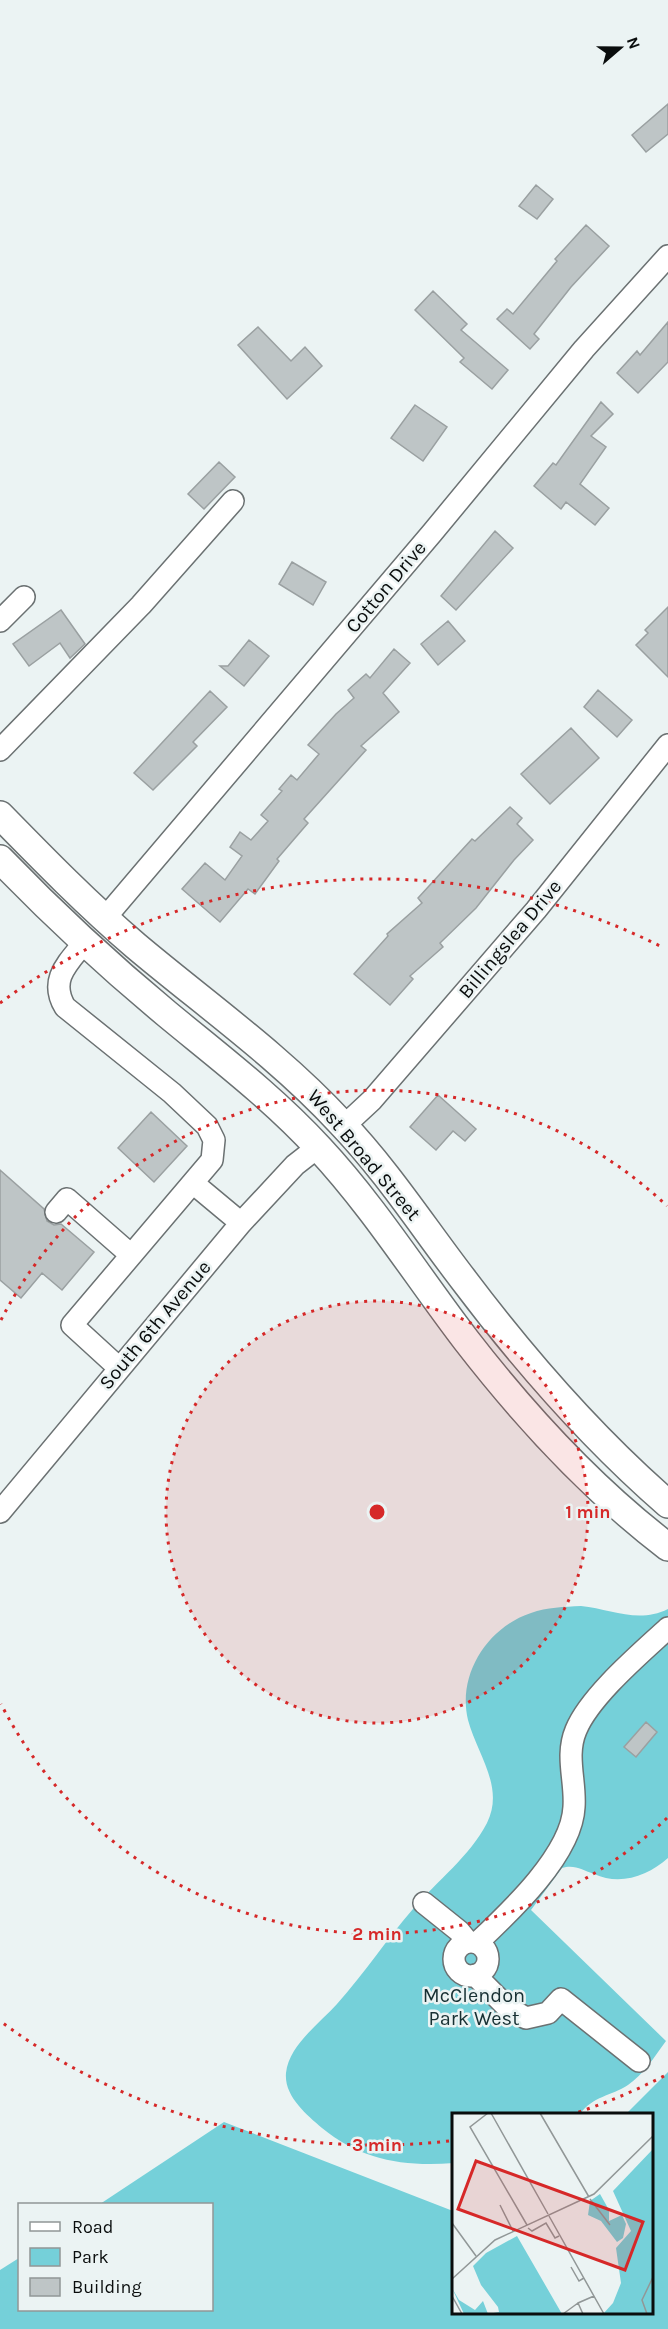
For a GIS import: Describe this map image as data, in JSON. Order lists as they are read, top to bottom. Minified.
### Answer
{"streets":{"main road":["West Broad Street"],"street":["Cotton Drive","Billingslea Drive","South 6th Avenue"]},"crossings":[["Cotton Drive","West Broad Street"],["Billingslea Drive","West Broad Street"],["West Broad Street","South 6th Avenue"]],"parks":["McClendon Park West"],"legend":["Road","Park","Building"],"north":"right","rings":["1 min","2 min","3 min"]}
